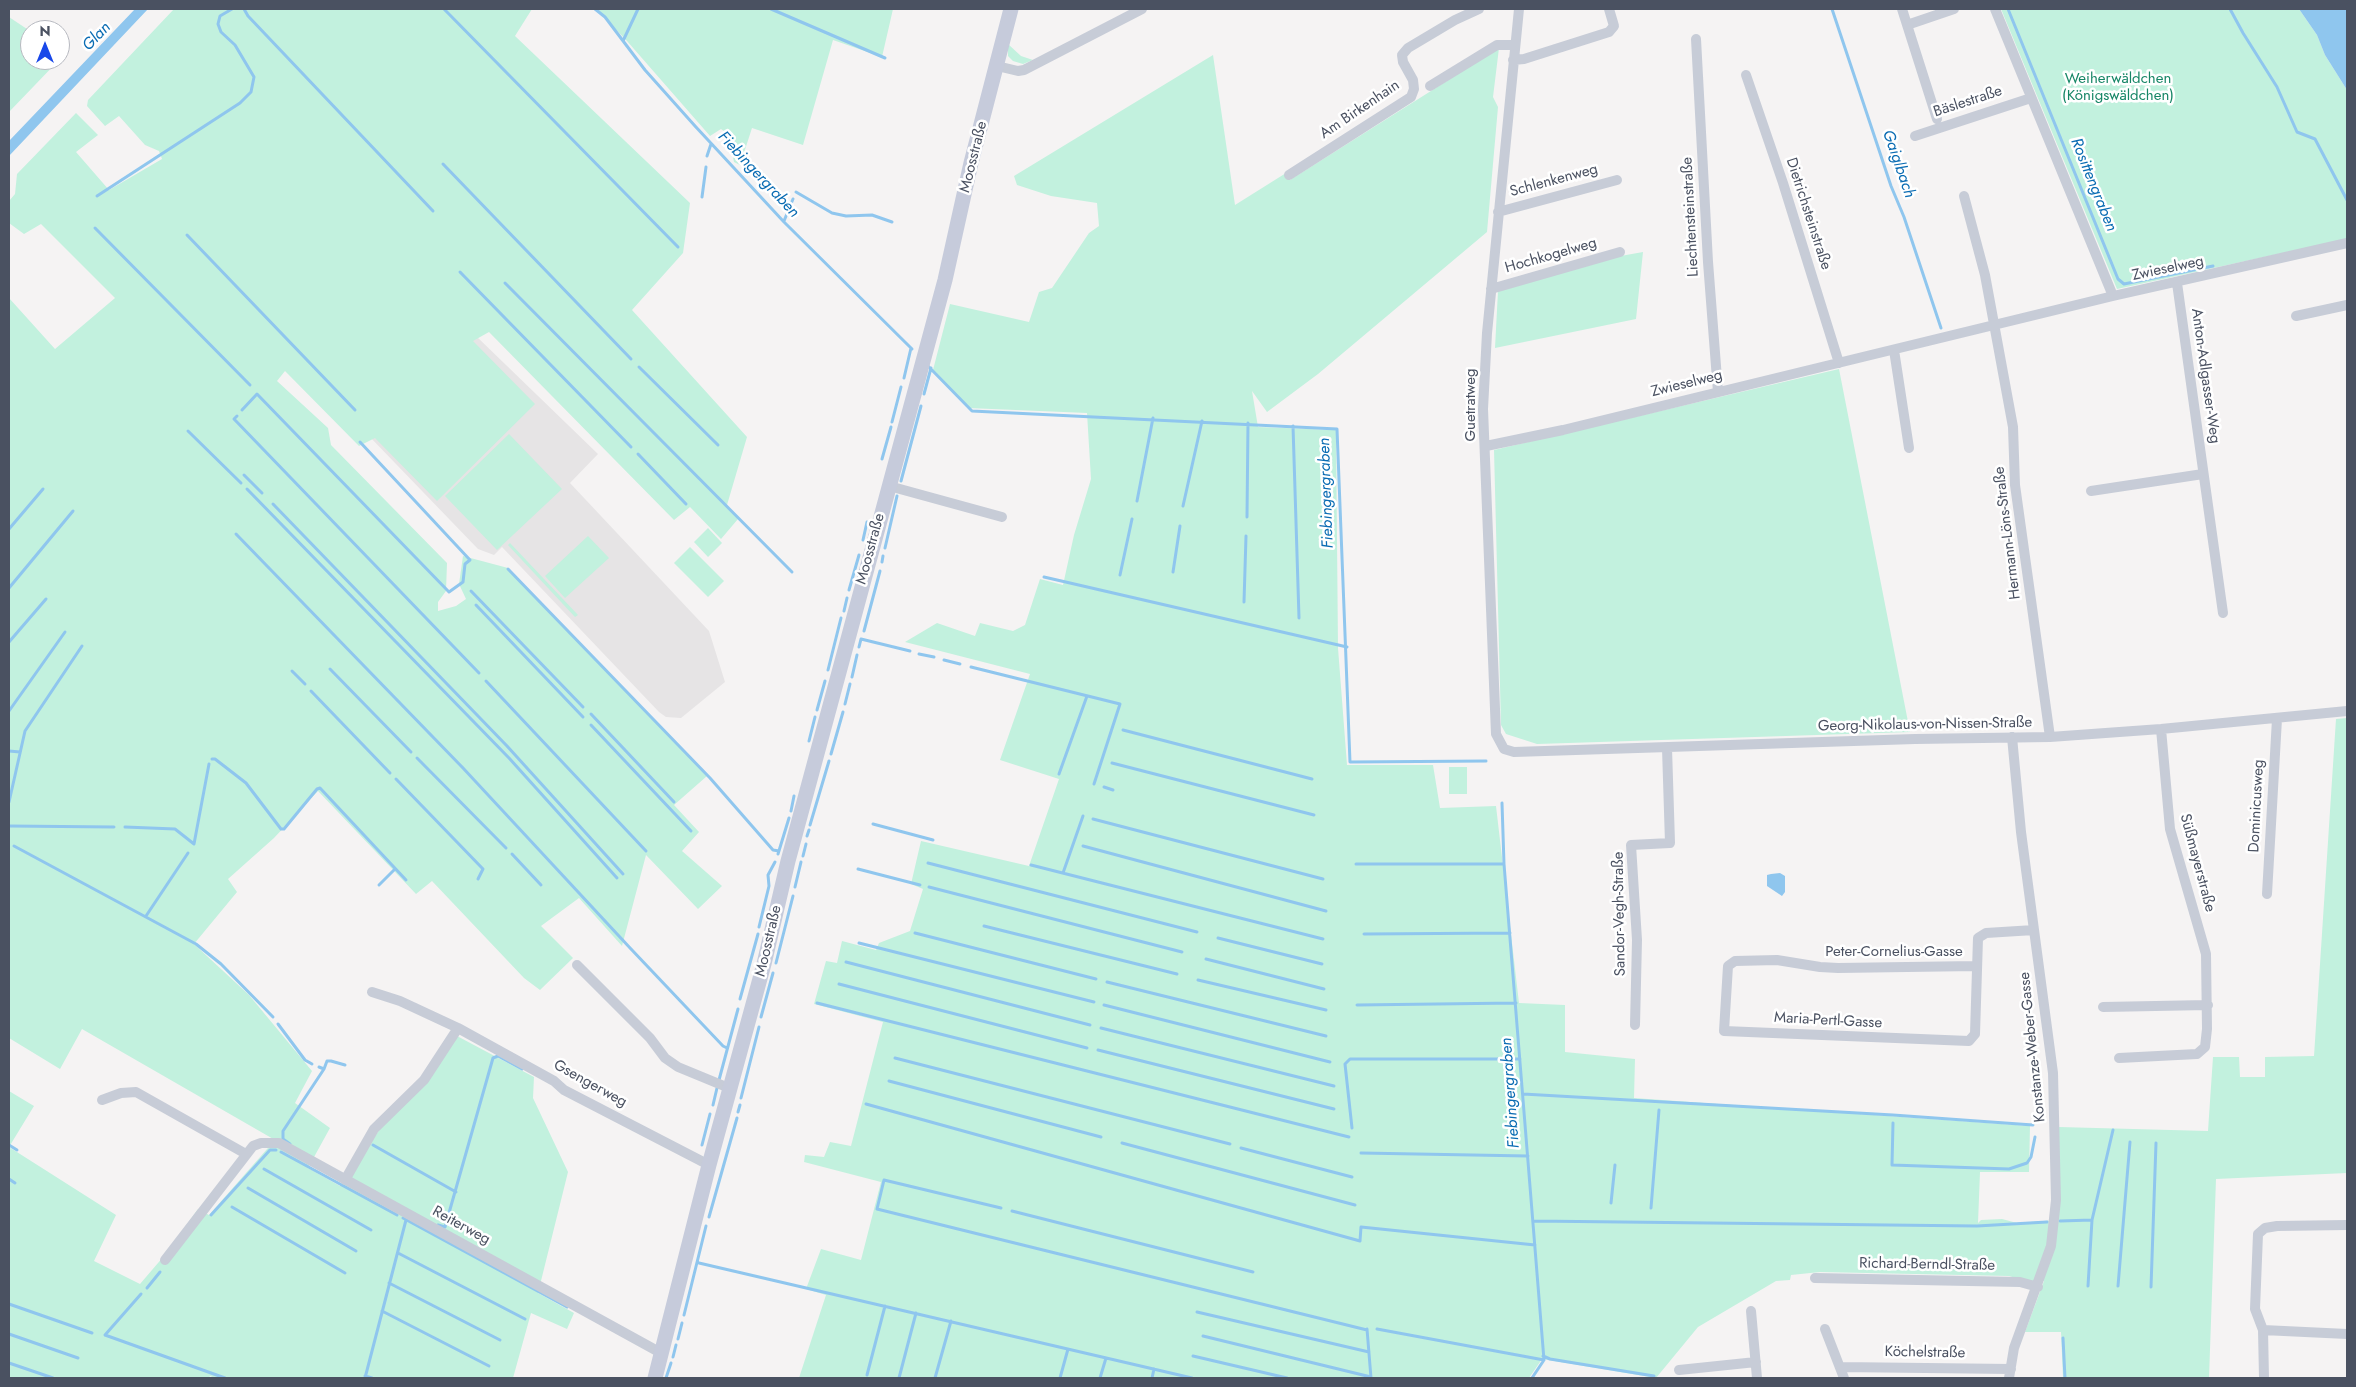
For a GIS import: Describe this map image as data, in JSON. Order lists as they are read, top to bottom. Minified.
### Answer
{"streets":{"street":["Bäslestraße","Am Birkenhain","Moosstraße","Schlenkenweg","Dietrichsteinstraße","Liechtensteinstraße","Hochkogelweg","Zwieselweg","Anton-Adlgasser-Weg","Guetratweg","Hermann-Löns-Straße","Georg-Nikolaus-von-Nissen-Straße","Dominicusweg","Süßmayerstraße","Sandor-Vegh-Straße","Peter-Cornelius-Gasse","Maria-Pertl-Gasse","Konstanze-Weber-Gasse","Gsengerweg","Reiterweg","Richard-Berndl-Straße","Köchelstraße"]},"crossings":[["Moosstraße","Gsengerweg"],["Moosstraße","Reiterweg"],["Schlenkenweg","Guetratweg"],["Dietrichsteinstraße","Zwieselweg"],["Liechtensteinstraße","Zwieselweg"],["Hochkogelweg","Guetratweg"],["Zwieselweg","Anton-Adlgasser-Weg"],["Zwieselweg","Guetratweg"],["Zwieselweg","Hermann-Löns-Straße"],["Guetratweg","Georg-Nikolaus-von-Nissen-Straße"],["Hermann-Löns-Straße","Georg-Nikolaus-von-Nissen-Straße"],["Georg-Nikolaus-von-Nissen-Straße","Dominicusweg"],["Georg-Nikolaus-von-Nissen-Straße","Süßmayerstraße"],["Georg-Nikolaus-von-Nissen-Straße","Sandor-Vegh-Straße"],["Georg-Nikolaus-von-Nissen-Straße","Konstanze-Weber-Gasse"],["Peter-Cornelius-Gasse","Maria-Pertl-Gasse"],["Konstanze-Weber-Gasse","Richard-Berndl-Straße"],["Konstanze-Weber-Gasse","Köchelstraße"]],"water":["Glan","Gaiglbach","Fiebingergraben","Rosittengraben"],"parks":["Weiherwäldchen (Königswäldchen)"],"north":"top"}
